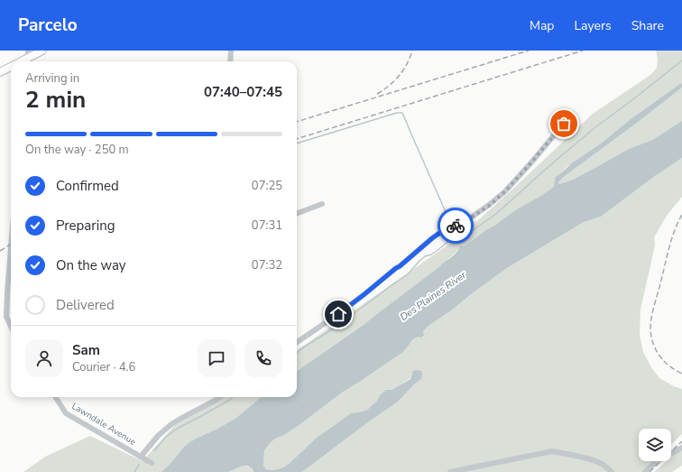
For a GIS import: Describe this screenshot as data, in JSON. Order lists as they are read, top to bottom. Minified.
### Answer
{"streets":{"street":["Lawndale Avenue"]},"water":["Des Plaines River"],"page":{"header":"Parcelo","nav":["Map","Layers","Share"],"heading":["2 min","Arriving in","07:40–07:45"],"panel":["Sam","Courier · 4.6"],"bar":"On the way · 250 m","list":[["Confirmed","07:25"],["Preparing","07:31"],["On the way","07:32"],"Delivered"]}}
